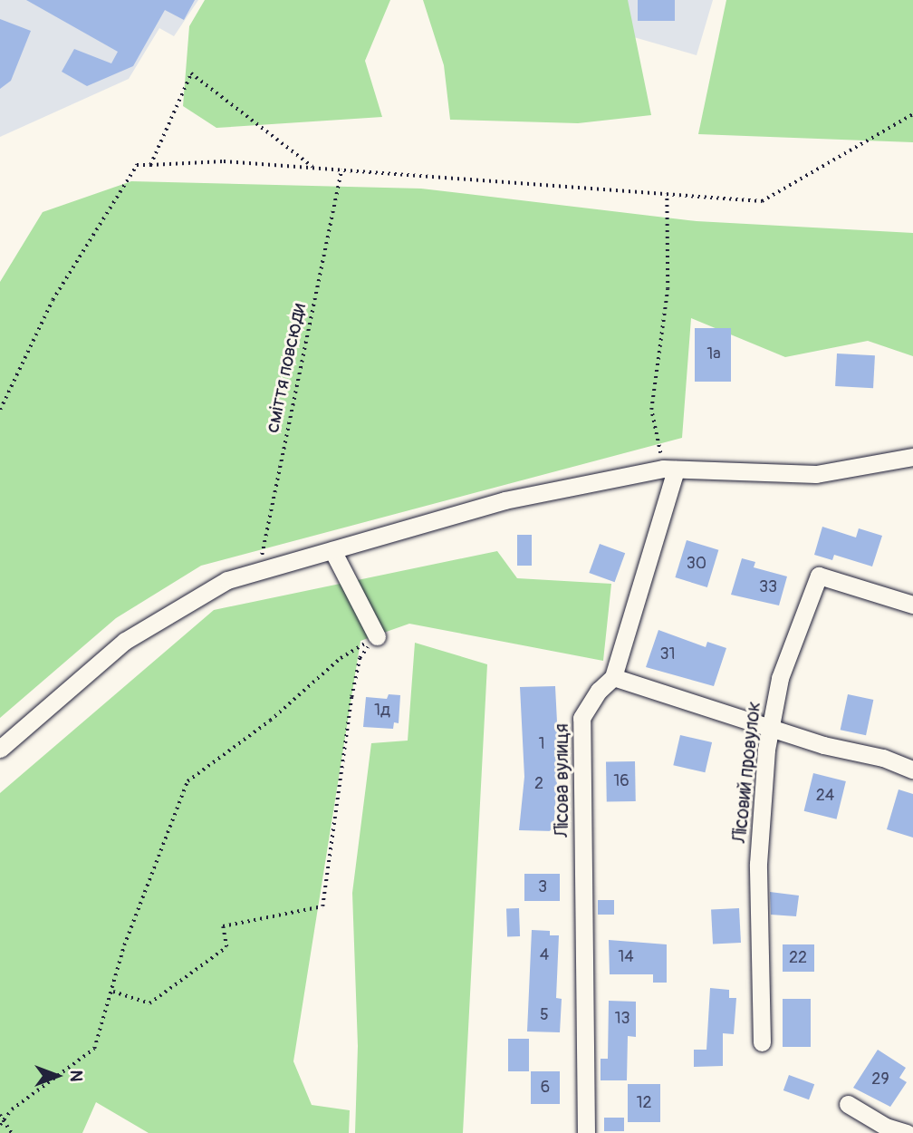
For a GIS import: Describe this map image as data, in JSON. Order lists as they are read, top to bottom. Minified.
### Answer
{"streets":{"street":["Лісовий провулок","Лісова вулиця"],"path":["сміття повсюди"]},"house_numbers":["1а","30","33","31","1д","1","16","2","24","3","4","14","22","5","13","29","6","12"],"north":"right"}
